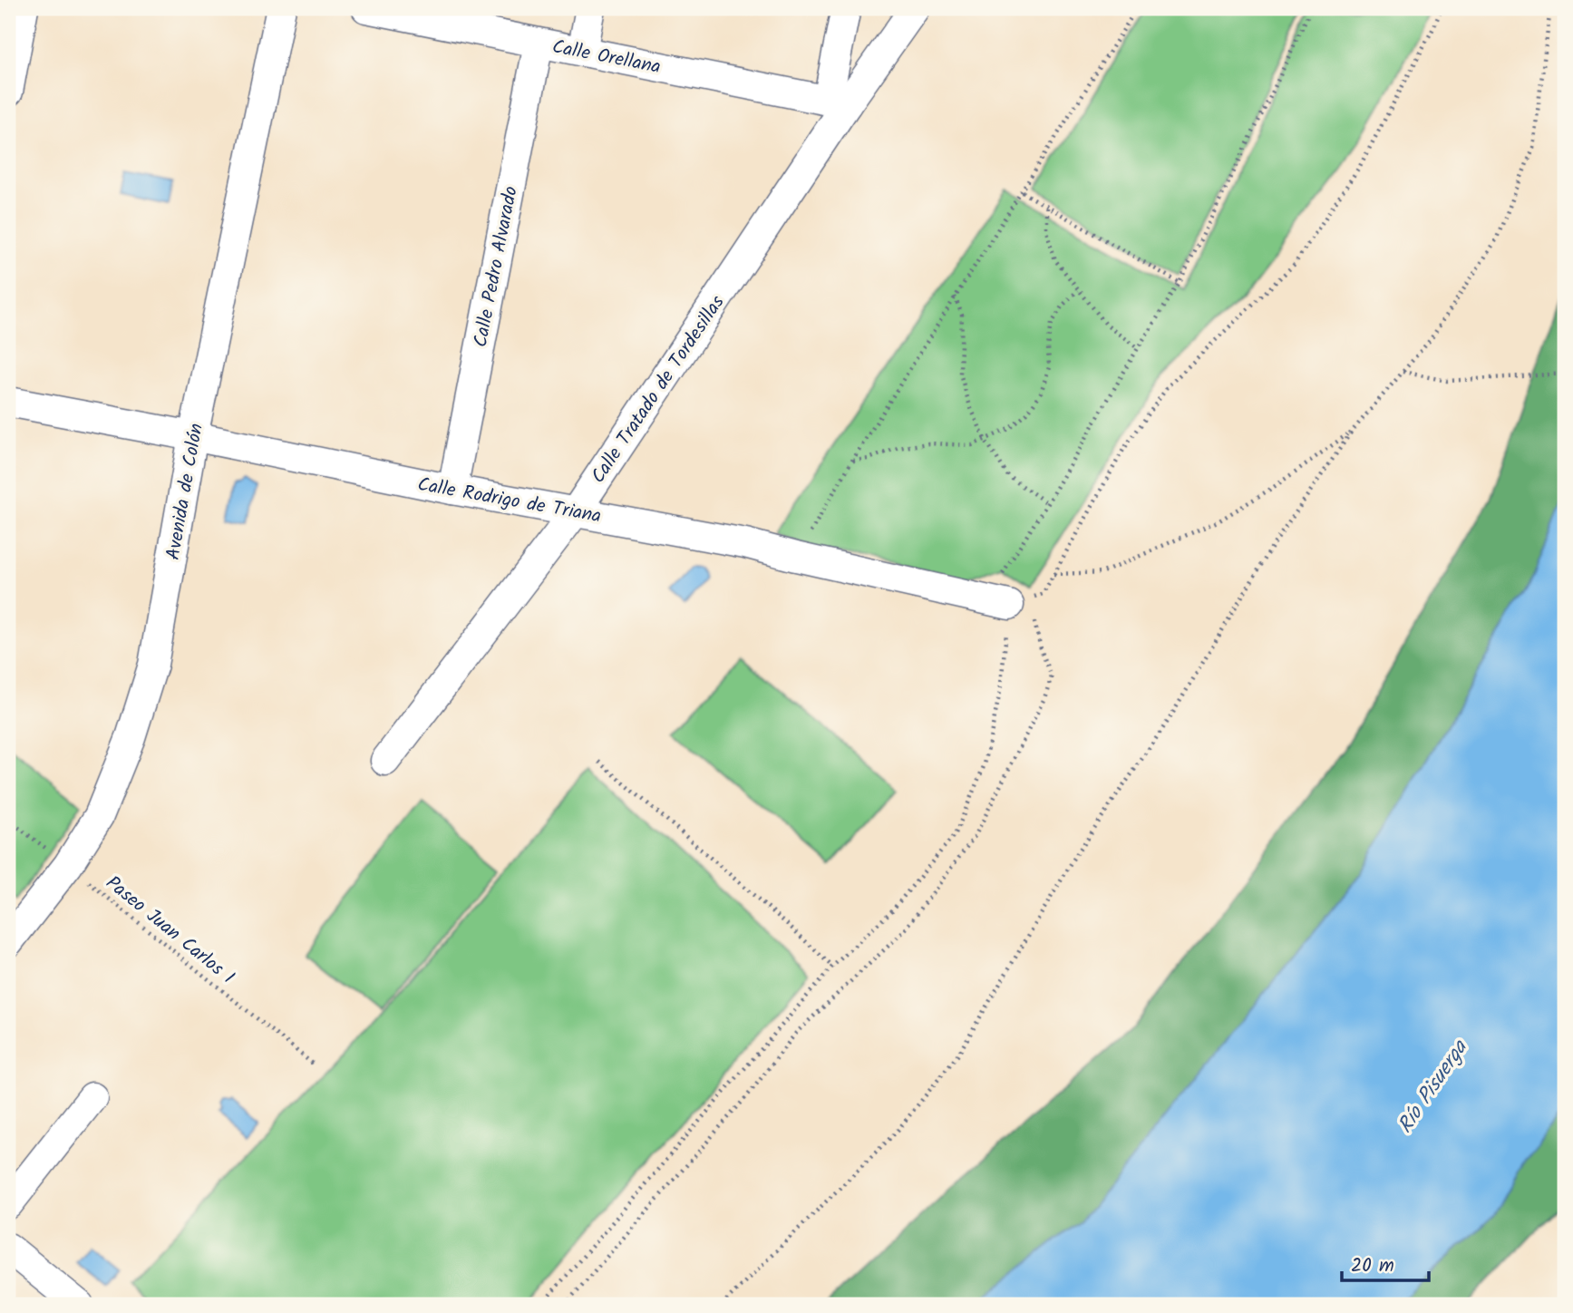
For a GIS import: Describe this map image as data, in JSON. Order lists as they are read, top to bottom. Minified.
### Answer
{"streets":{"street":["Calle Orellana","Calle Pedro Alvarado","Calle Tratado de Tordesillas","Avenida de Colón","Calle Rodrigo de Triana"],"path":["Paseo Juan Carlos I"]},"crossings":[["Calle Orellana","Calle Pedro Alvarado"],["Calle Orellana","Calle Tratado de Tordesillas"],["Calle Pedro Alvarado","Calle Rodrigo de Triana"],["Calle Tratado de Tordesillas","Calle Rodrigo de Triana"],["Avenida de Colón","Calle Rodrigo de Triana"],["Avenida de Colón","Paseo Juan Carlos I"]],"water":["Río Pisuerga"],"scale_bar":"20 m"}
